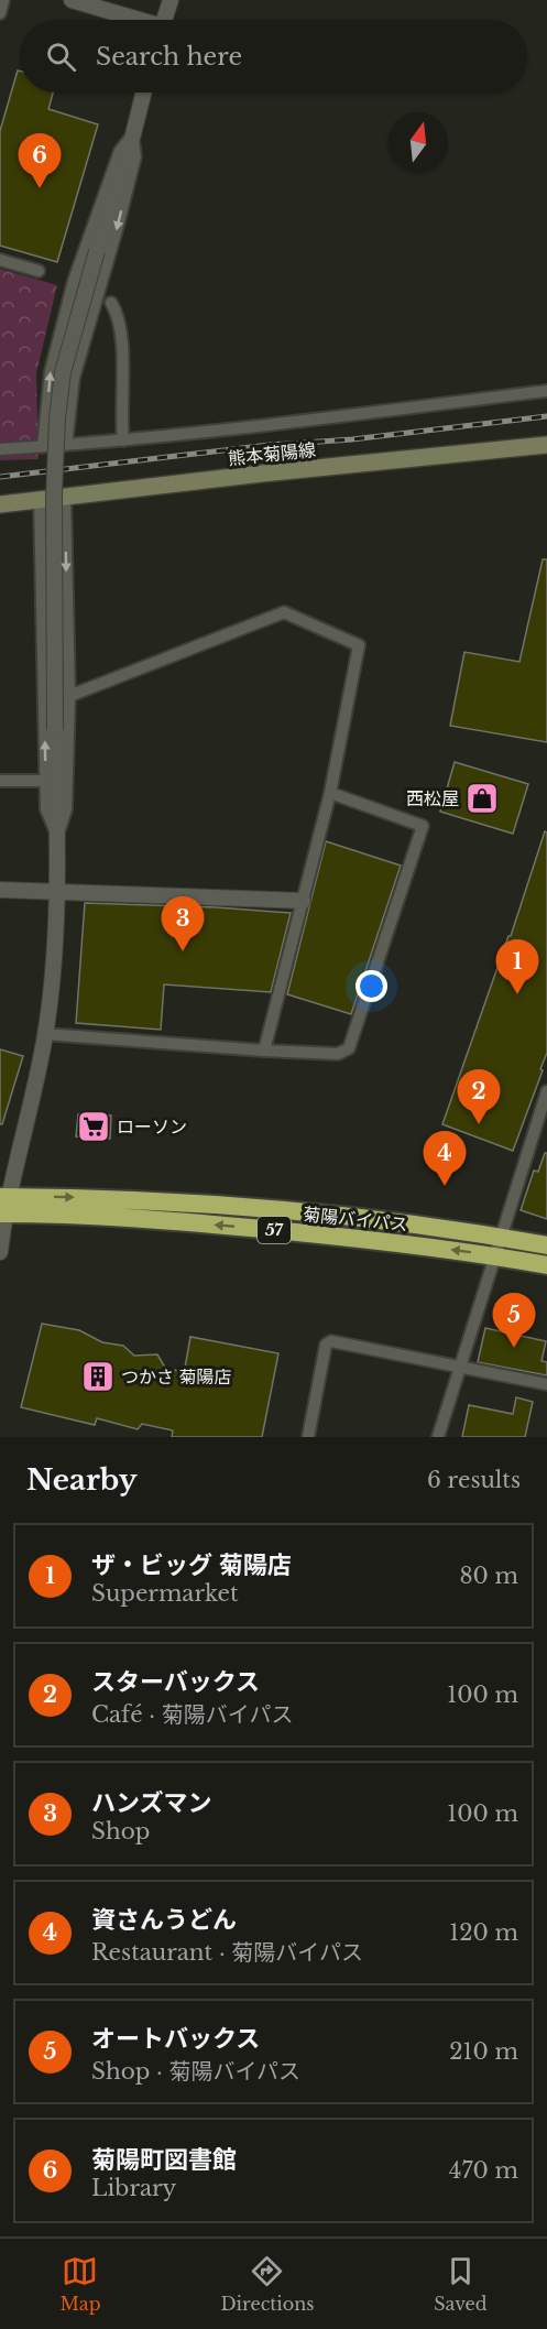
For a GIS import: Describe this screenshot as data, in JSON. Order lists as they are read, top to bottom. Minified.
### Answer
{"streets":{"highway":["菊陽バイパス","57"],"main road":["熊本菊陽線"]},"places":{"shop":["西松屋"],"supermarket":["ローソン"],"building":["つかさ 菊陽店"]},"north":"top","page":{"search":"Search here","pins":["6","3","1","2","4","5"],"heading":["Nearby","6 results"],"list":[{"mark":"1","name":"ザ・ビッグ 菊陽店","note":"Supermarket","value":"80 m"},{"mark":"2","name":"スターバックス","note":"Café · 菊陽バイパス","value":"100 m"},{"mark":"3","name":"ハンズマン","note":"Shop","value":"100 m"},{"mark":"4","name":"資さんうどん","note":"Restaurant · 菊陽バイパス","value":"120 m"},{"mark":"5","name":"オートバックス","note":"Shop · 菊陽バイパス","value":"210 m"},{"mark":"6","name":"菊陽町図書館","note":"Library","value":"470 m"}],"nav":["Map","Directions","Saved"]}}
